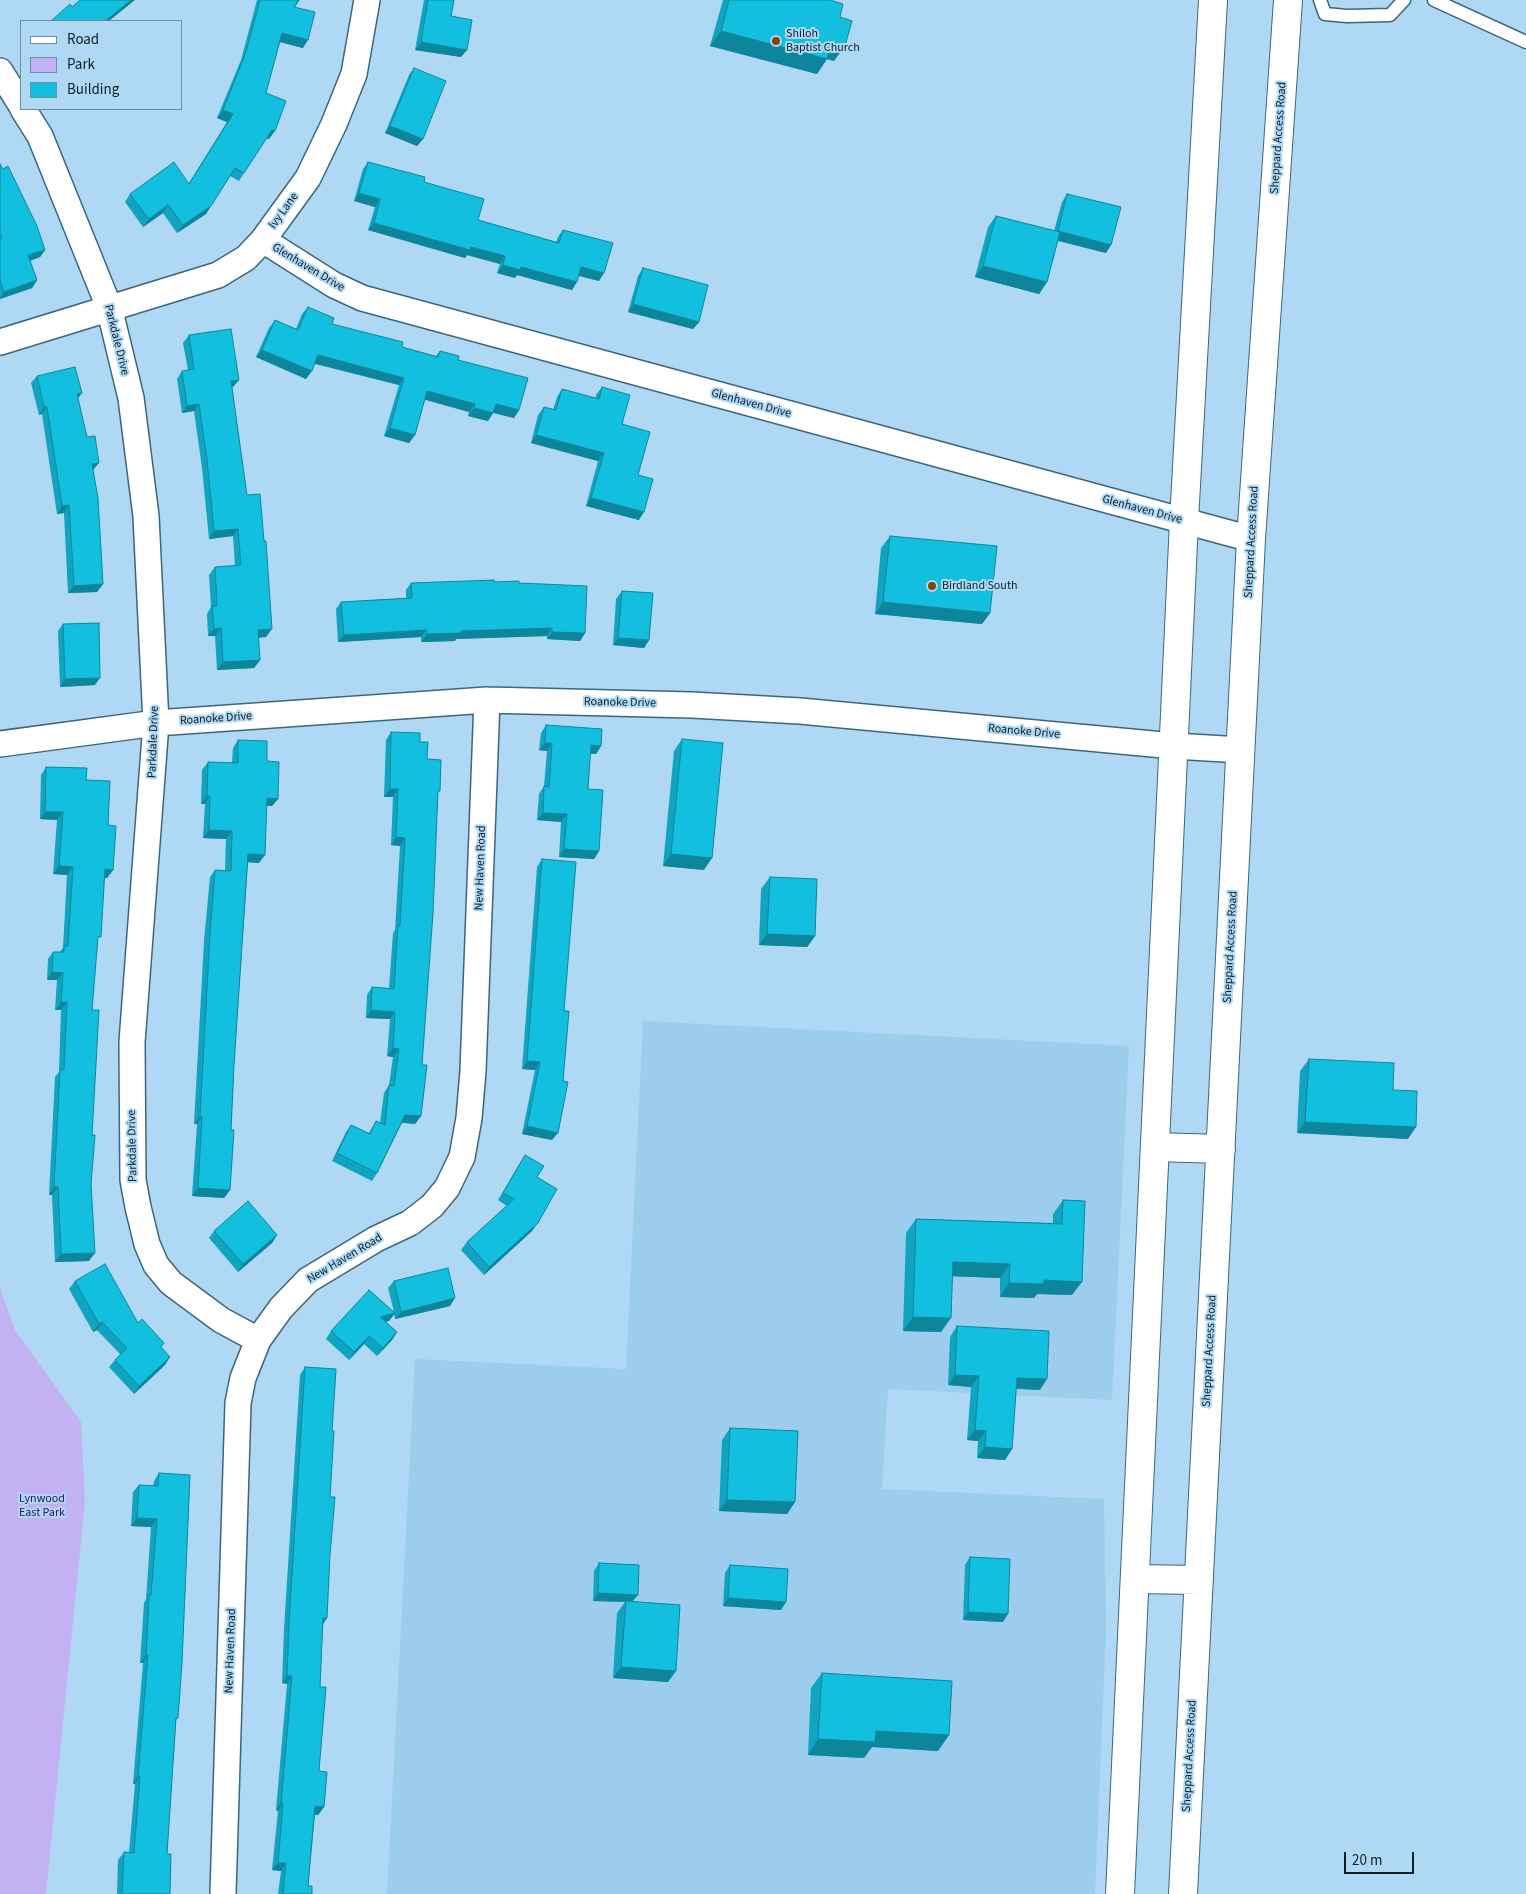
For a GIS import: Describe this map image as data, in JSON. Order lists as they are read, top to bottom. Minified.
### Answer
{"streets":{"main road":["Sheppard Access Road"],"street":["Ivy Lane","Glenhaven Drive","Parkdale Drive","Roanoke Drive","New Haven Road"]},"crossings":[["Sheppard Access Road","Glenhaven Drive"],["Sheppard Access Road","Roanoke Drive"],["Ivy Lane","Glenhaven Drive"],["Ivy Lane","Parkdale Drive"],["Parkdale Drive","Roanoke Drive"],["Parkdale Drive","New Haven Road"],["Roanoke Drive","New Haven Road"]],"parks":["Lynwood East Park"],"places":["Shiloh Baptist Church","Birdland South"],"legend":["Road","Park","Building"],"scale_bar":"20 m"}
